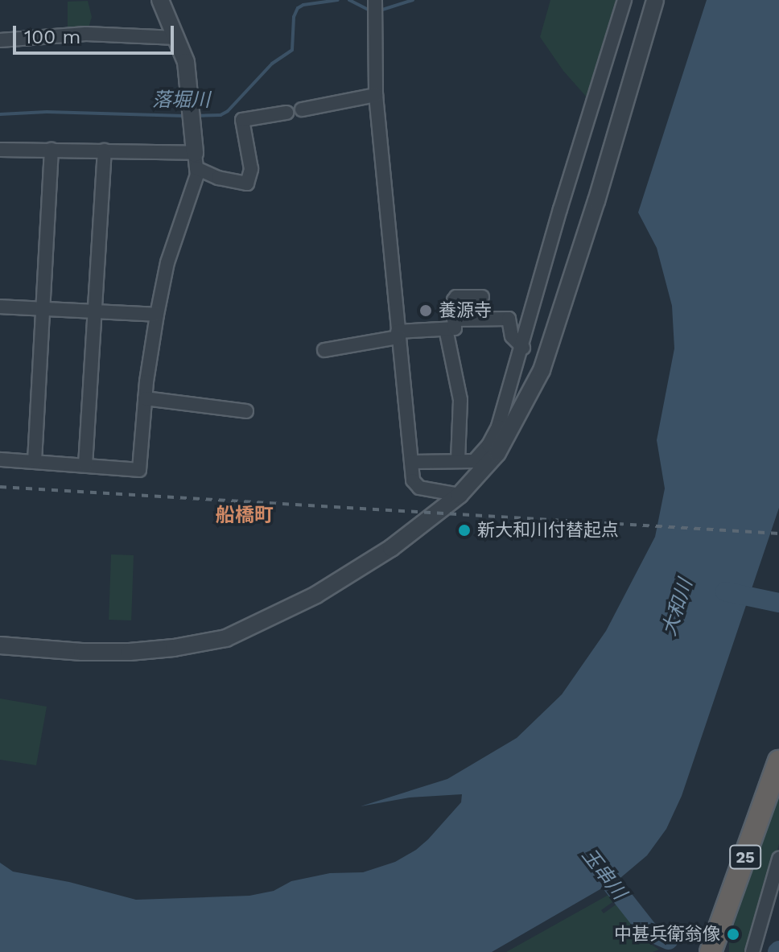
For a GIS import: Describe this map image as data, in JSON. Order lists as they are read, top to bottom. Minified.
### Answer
{"streets":{"highway":["25"]},"districts":["船橋町"],"water":["落堀川","大和川","玉串川"],"places":["養源寺","新大和川付替起点","中甚兵衛翁像"],"scale_bar":"100 m"}
